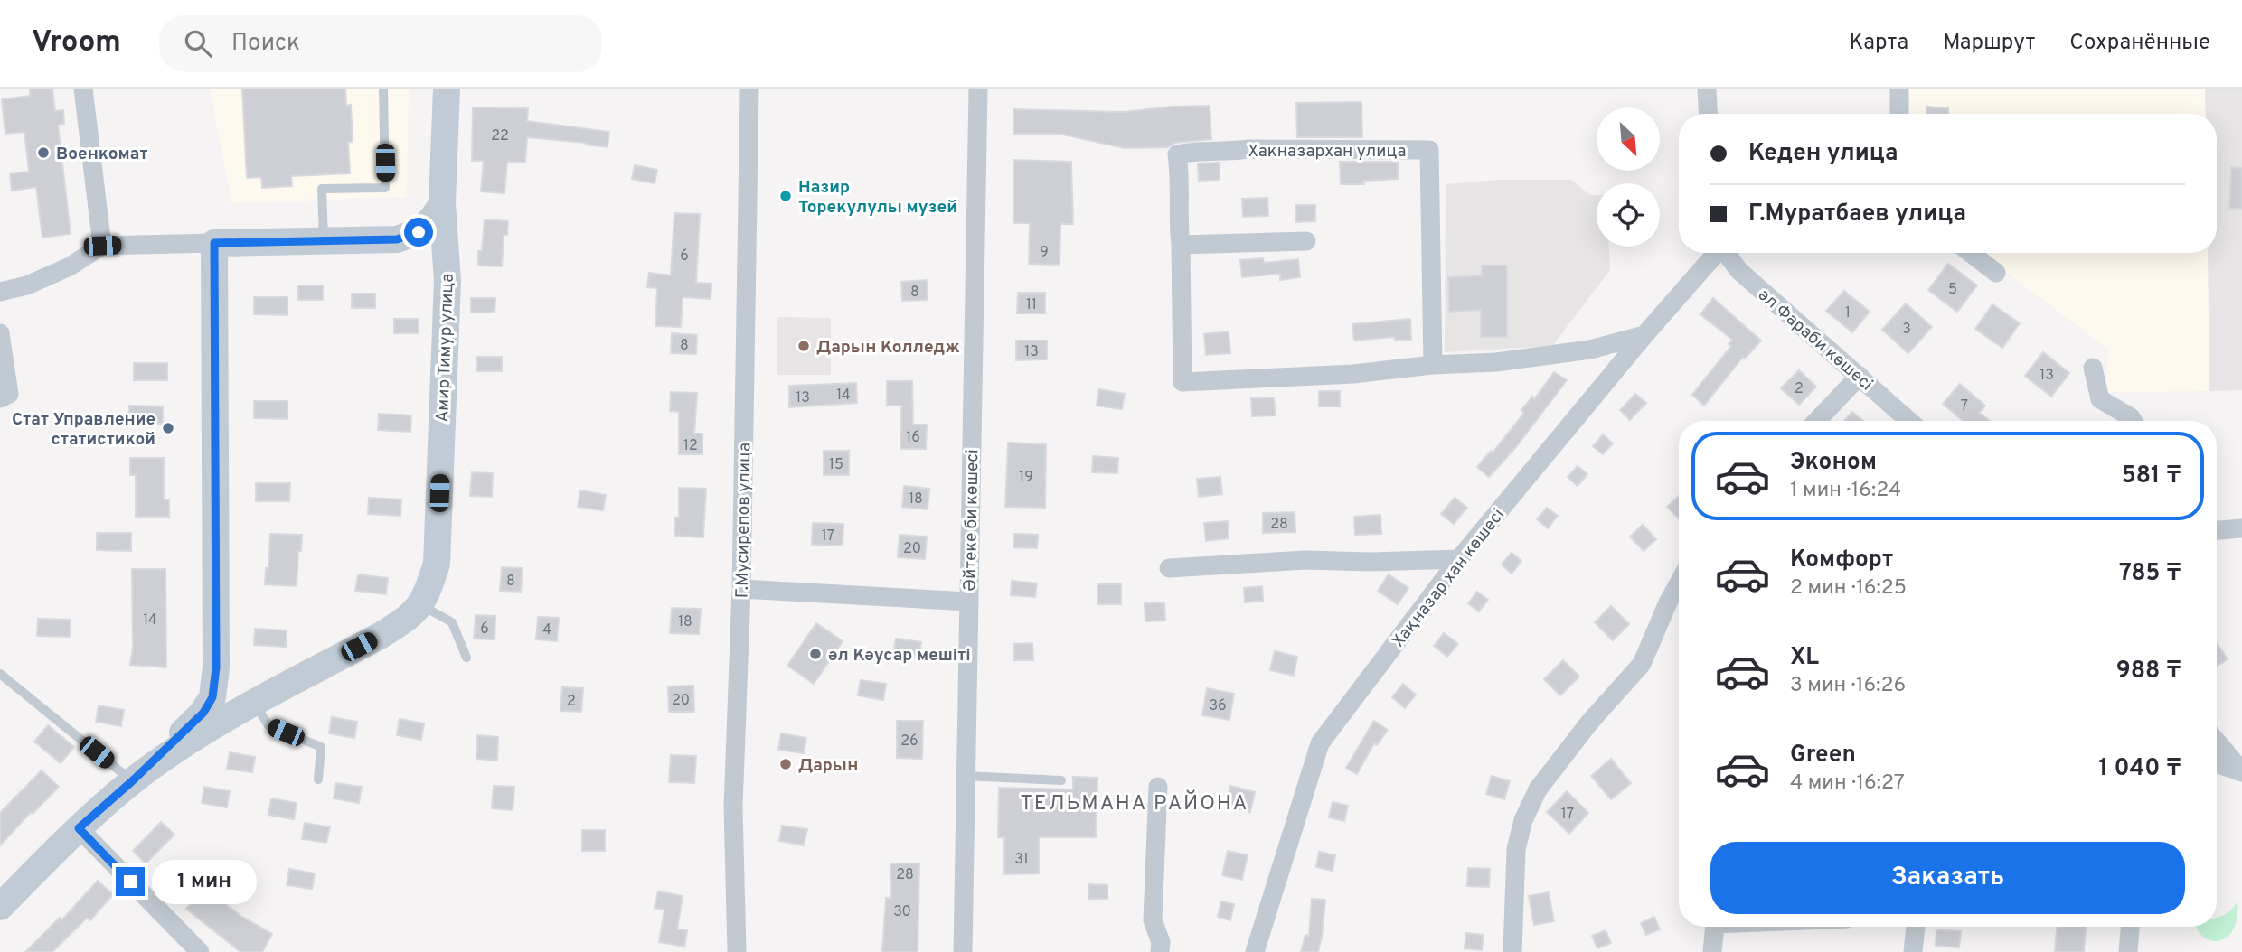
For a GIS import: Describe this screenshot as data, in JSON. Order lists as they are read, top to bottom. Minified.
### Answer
{"streets":{"main road":["Амир Тимур улица"],"street":["Хакназархан улица","әл Фараби көшесі","Г.Мусирепов улица","Әйтеке би көшесі","Хақназар хан көшесі"]},"crossings":[["Хакназархан улица","Хақназар хан көшесі"]],"districts":["ТЕЛЬМАНА РАЙОНА"],"places":["Военкомат","Назир Торекулулы музей","Дарын Колледж","Стат Управление статистикой","әл Кәусар мешіті","Дарын"],"house_numbers":["22","9","6","5","8","11","1","3","8","13","13","2","14","13","7","16","12","15","19","18","28","17","20","8","14","18","6","4","20","2","36","26","17","31","28","30"],"north":"bottom right","page":{"header":"Vroom","search":"Поиск","nav":["Карта","Маршрут","Сохранённые"],"banner":["Кеден улица","Г.Муратбаев улица"],"list":[{"name":"Эконом","note":"1 мин · 16:24","value":"581 ₸"},{"name":"Комфорт","note":"2 мин · 16:25","value":"785 ₸"},{"name":"XL","note":"3 мин · 16:26","value":"988 ₸"},{"name":"Green","note":"4 мин · 16:27","value":"1 040 ₸"}],"buttons":"Заказать","bubble":"1 мин"}}
